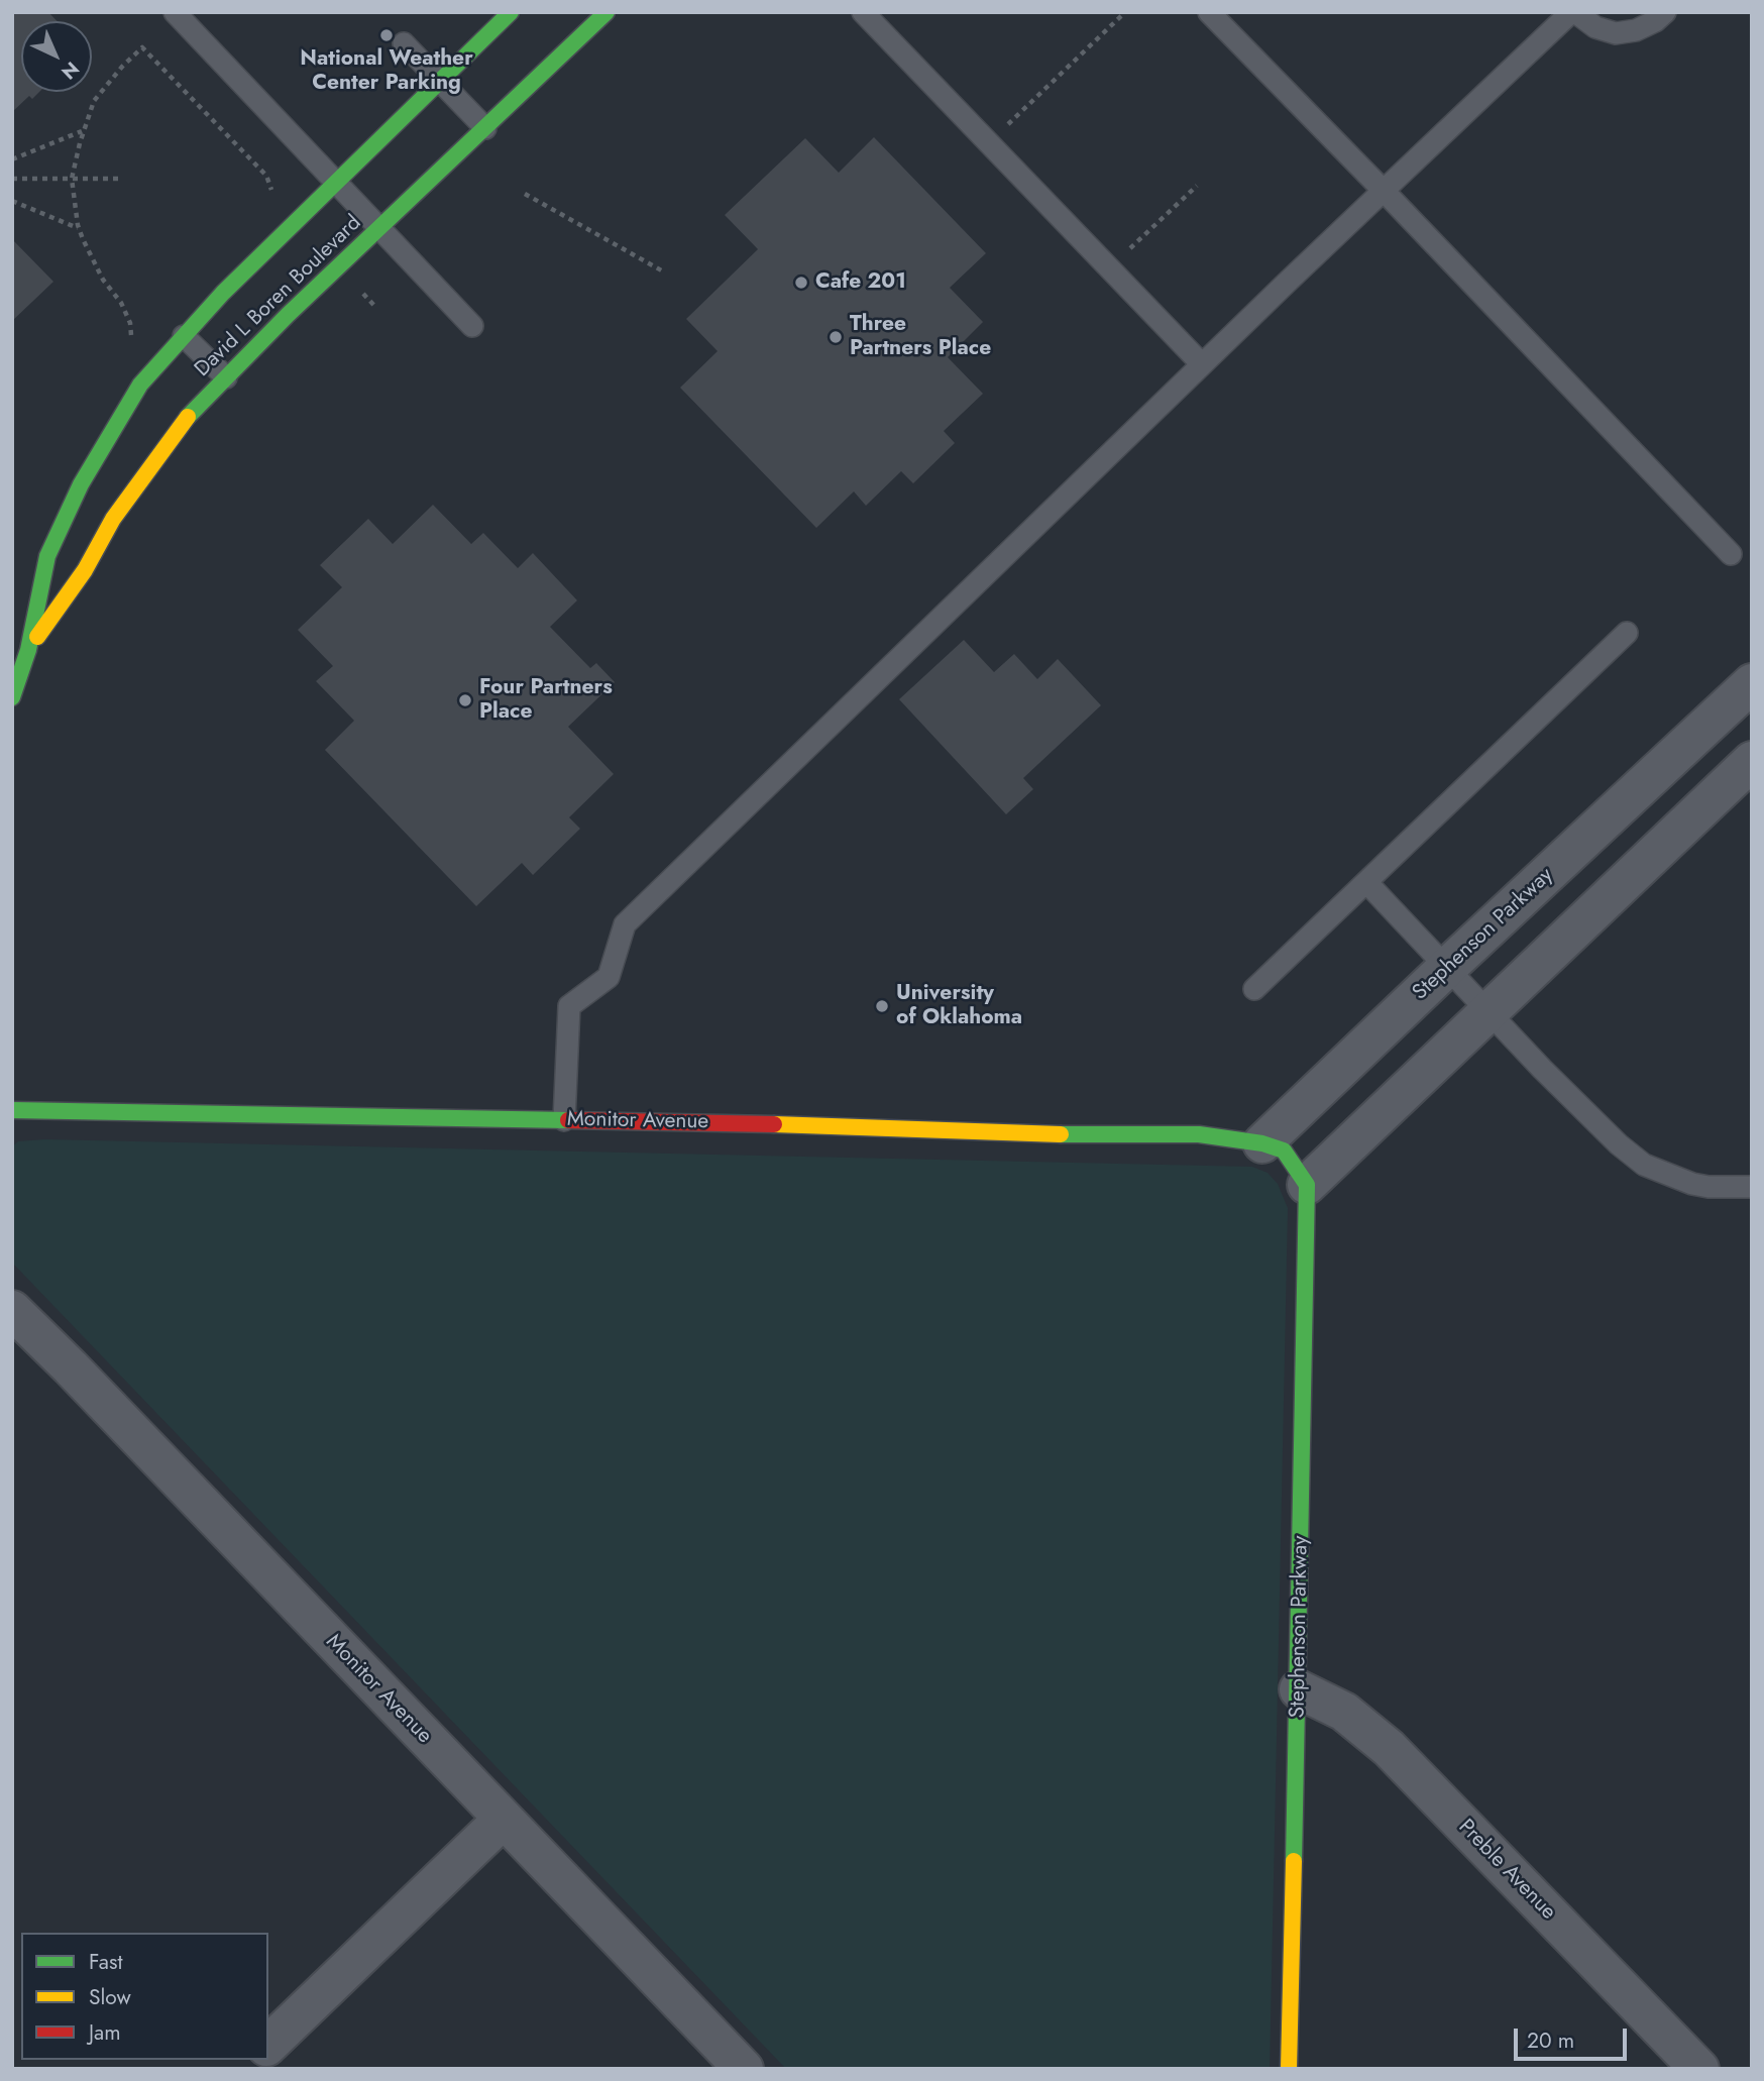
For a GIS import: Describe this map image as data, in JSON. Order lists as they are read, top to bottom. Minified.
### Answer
{"streets":{"street":["David L Boren Boulevard","Stephenson Parkway","Monitor Avenue","Preble Avenue"]},"crossings":[["Stephenson Parkway","Monitor Avenue"],["Stephenson Parkway","Preble Avenue"]],"places":["National Weather Center Parking","Cafe 201","Three Partners Place","Four Partners Place","University of Oklahoma"],"legend":["Fast","Slow","Jam"],"scale_bar":"20 m","north":"bottom right"}
